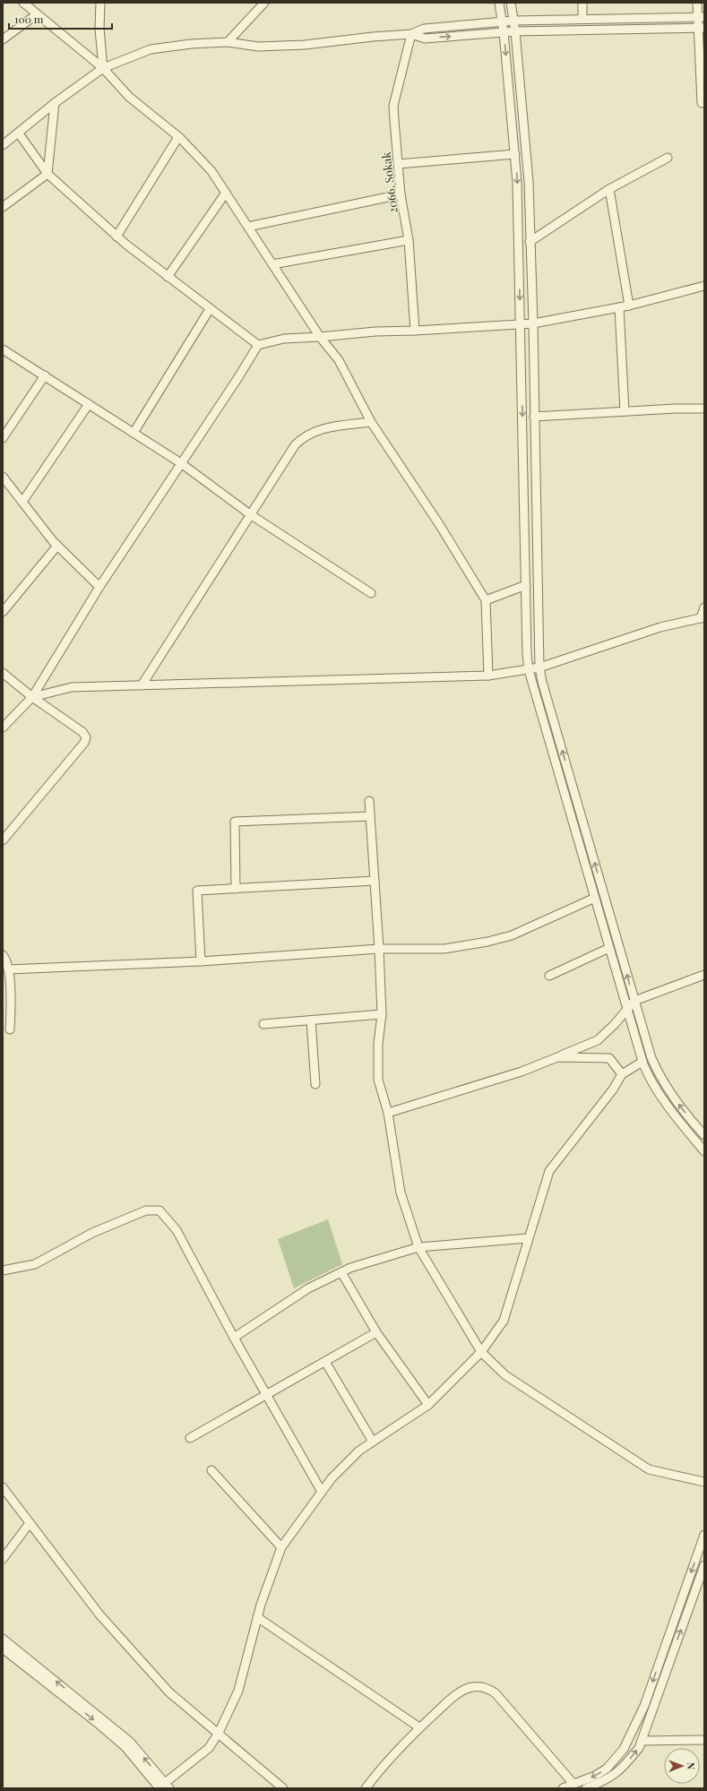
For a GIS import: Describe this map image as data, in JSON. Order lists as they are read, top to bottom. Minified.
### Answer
{"streets":{"street":["2066. Sokak"]},"scale_bar":"100 m","north":"right"}
